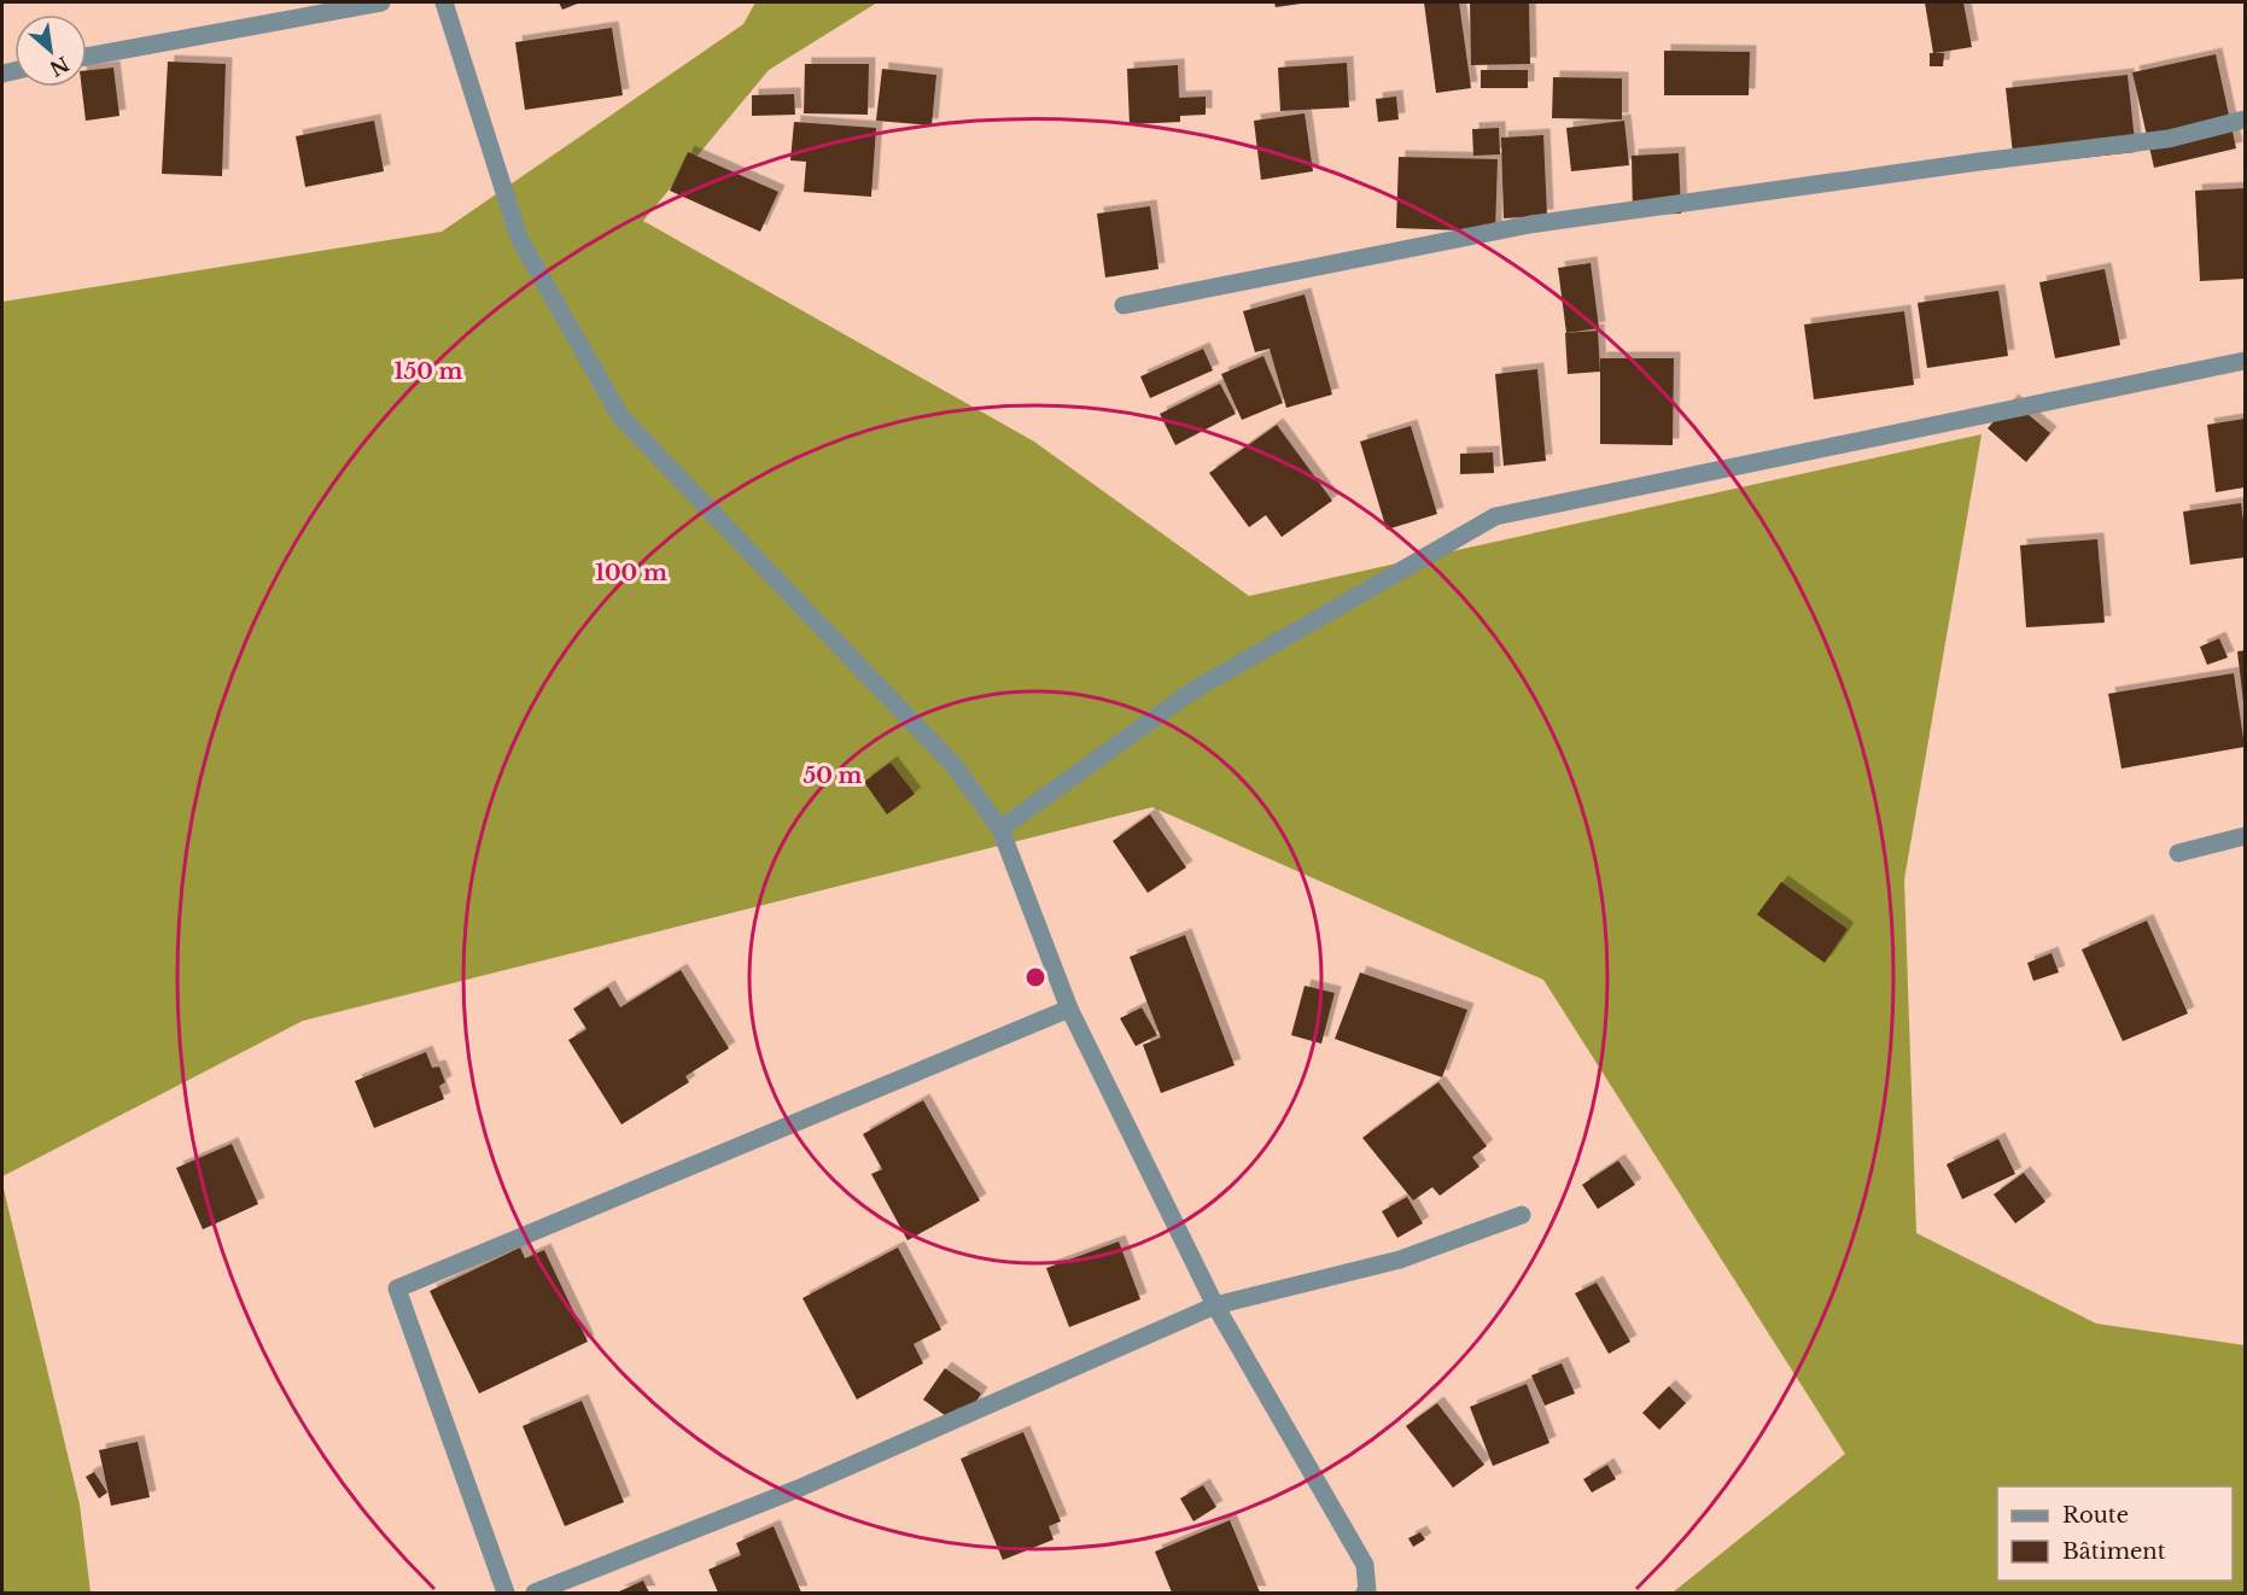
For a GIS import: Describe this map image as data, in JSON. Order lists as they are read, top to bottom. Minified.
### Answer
{"legend":["Route","Bâtiment"],"north":"bottom right","rings":["150 m","100 m","50 m"]}
